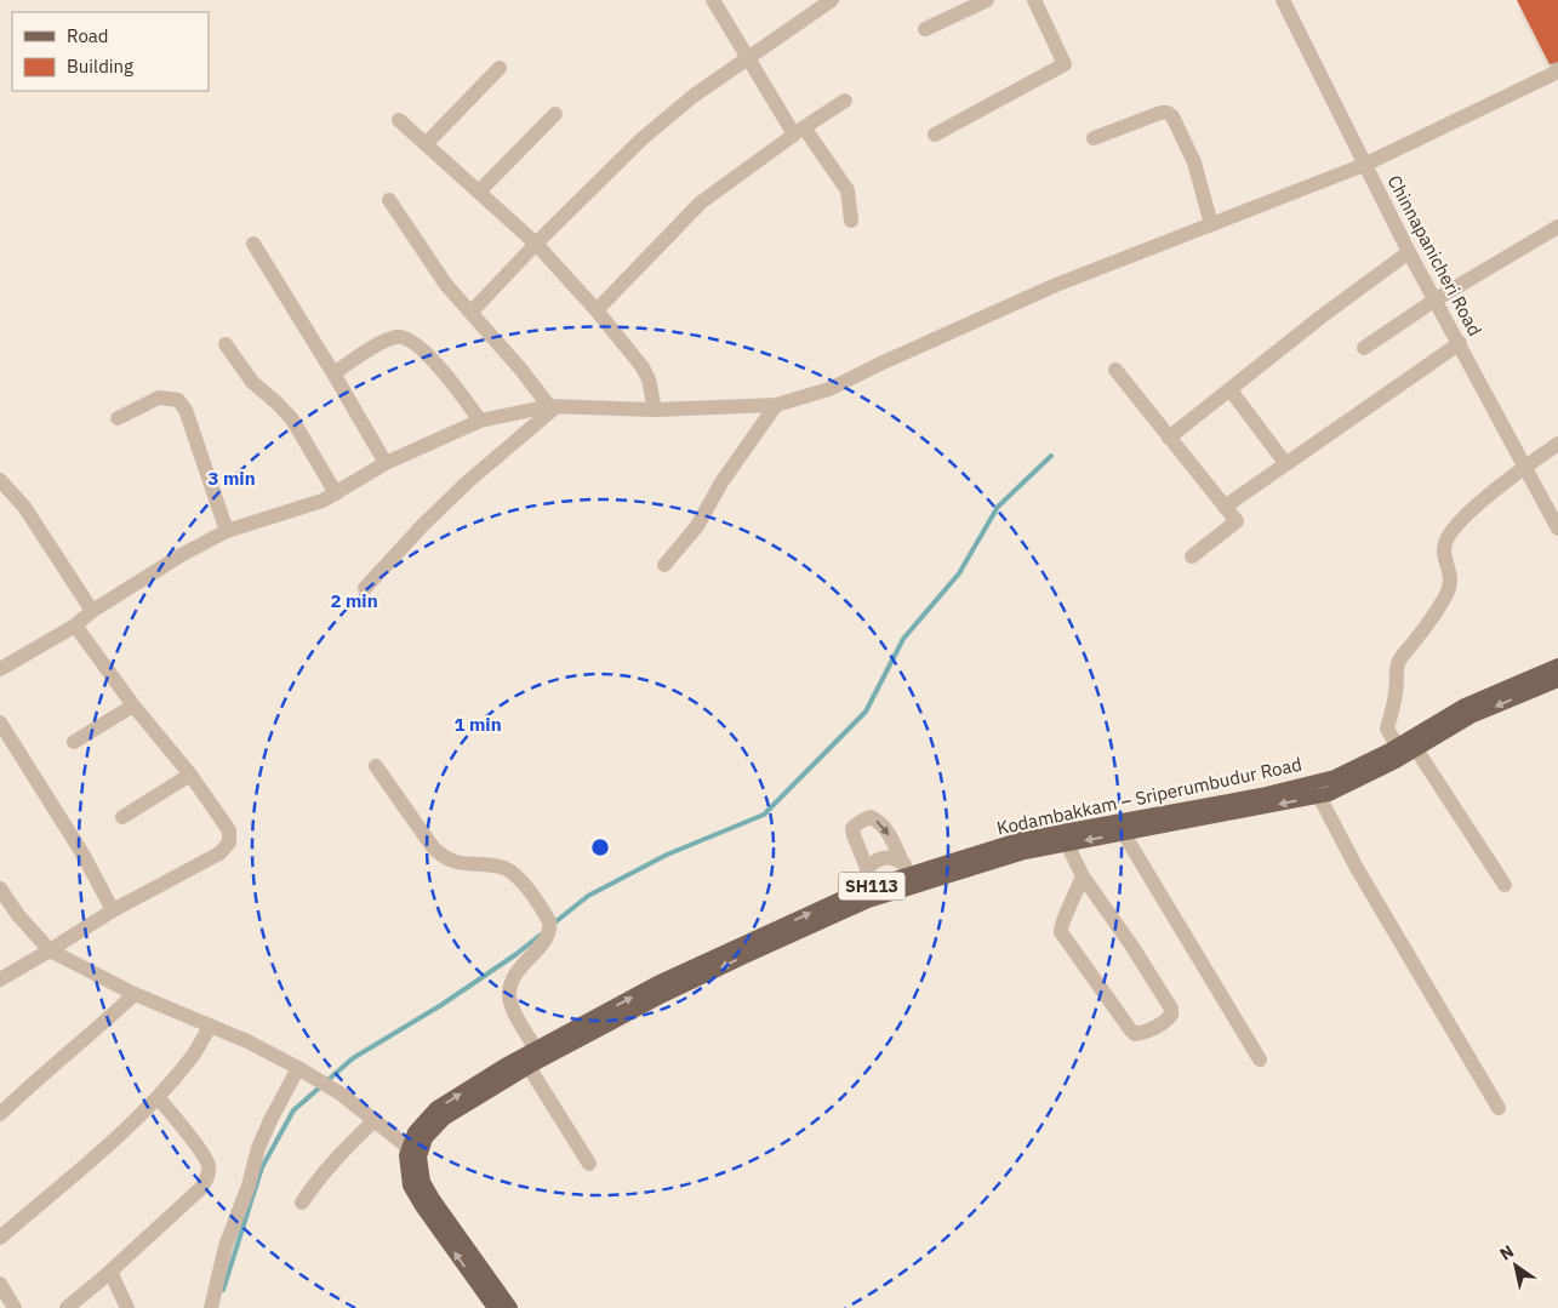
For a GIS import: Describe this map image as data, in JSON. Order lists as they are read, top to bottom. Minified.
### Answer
{"streets":{"main road":["Kodambakkam – Sriperumbudur Road","SH113"],"street":["Chinnapanicheri Road"]},"legend":["Road","Building"],"north":"top left","rings":["3 min","2 min","1 min"]}
